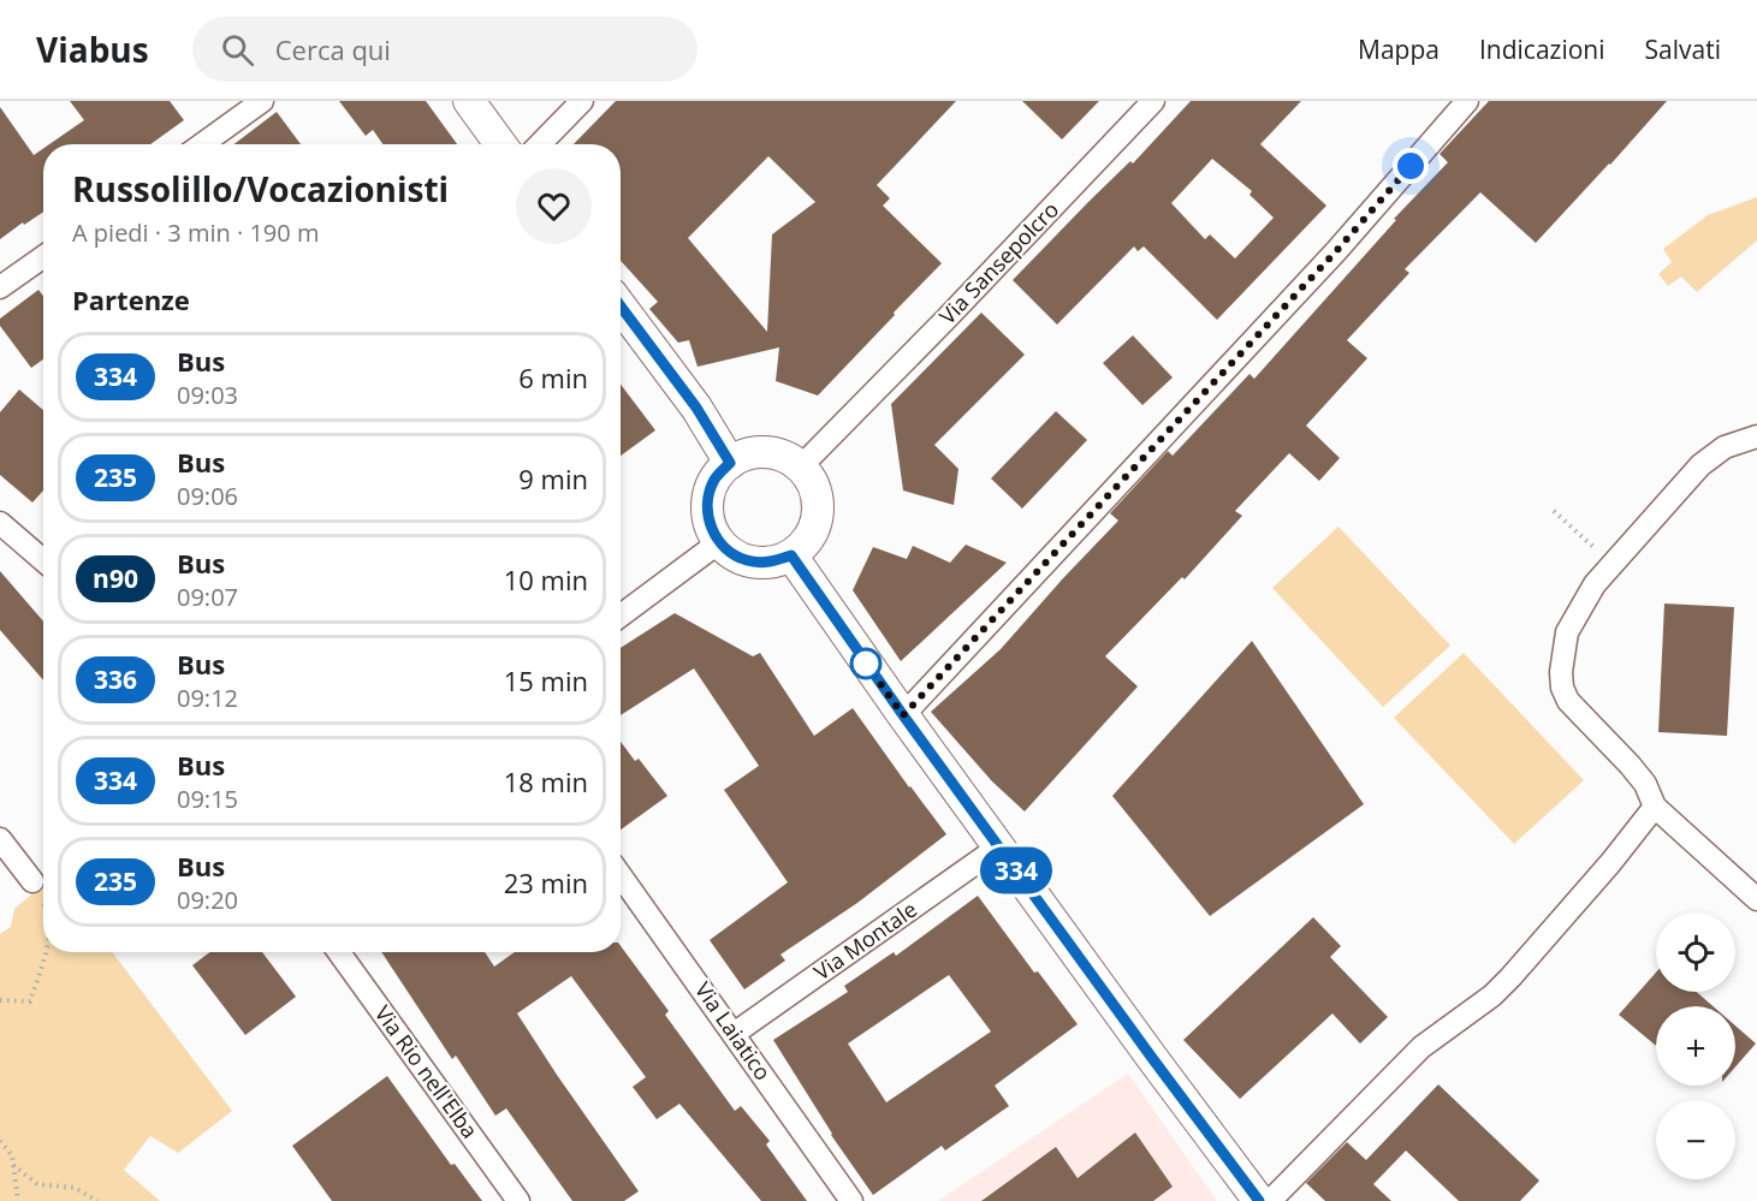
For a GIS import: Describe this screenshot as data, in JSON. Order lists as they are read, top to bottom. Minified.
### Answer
{"streets":{"street":["Via Sansepolcro","Via Montale","Via Laiatico","Via Rio nell'Elba"]},"crossings":[["Via Montale","Via Laiatico"]],"lines":["bus line 334"],"page":{"header":"Viabus","search":"Cerca qui","nav":["Mappa","Indicazioni","Salvati"],"on_map":"334","heading":[["Russolillo/Vocazionisti","A piedi · 3 min · 190 m"],"Partenze"],"list":[{"mark":"334","name":"Bus","note":"09:03","value":"6 min"},{"mark":"235","name":"Bus","note":"09:06","value":"9 min"},{"mark":"n90","name":"Bus","note":"09:07","value":"10 min"},{"mark":"336","name":"Bus","note":"09:12","value":"15 min"},{"mark":"334","name":"Bus","note":"09:15","value":"18 min"},{"mark":"235","name":"Bus","note":"09:20","value":"23 min"}],"map_buttons":["+","−"]}}
